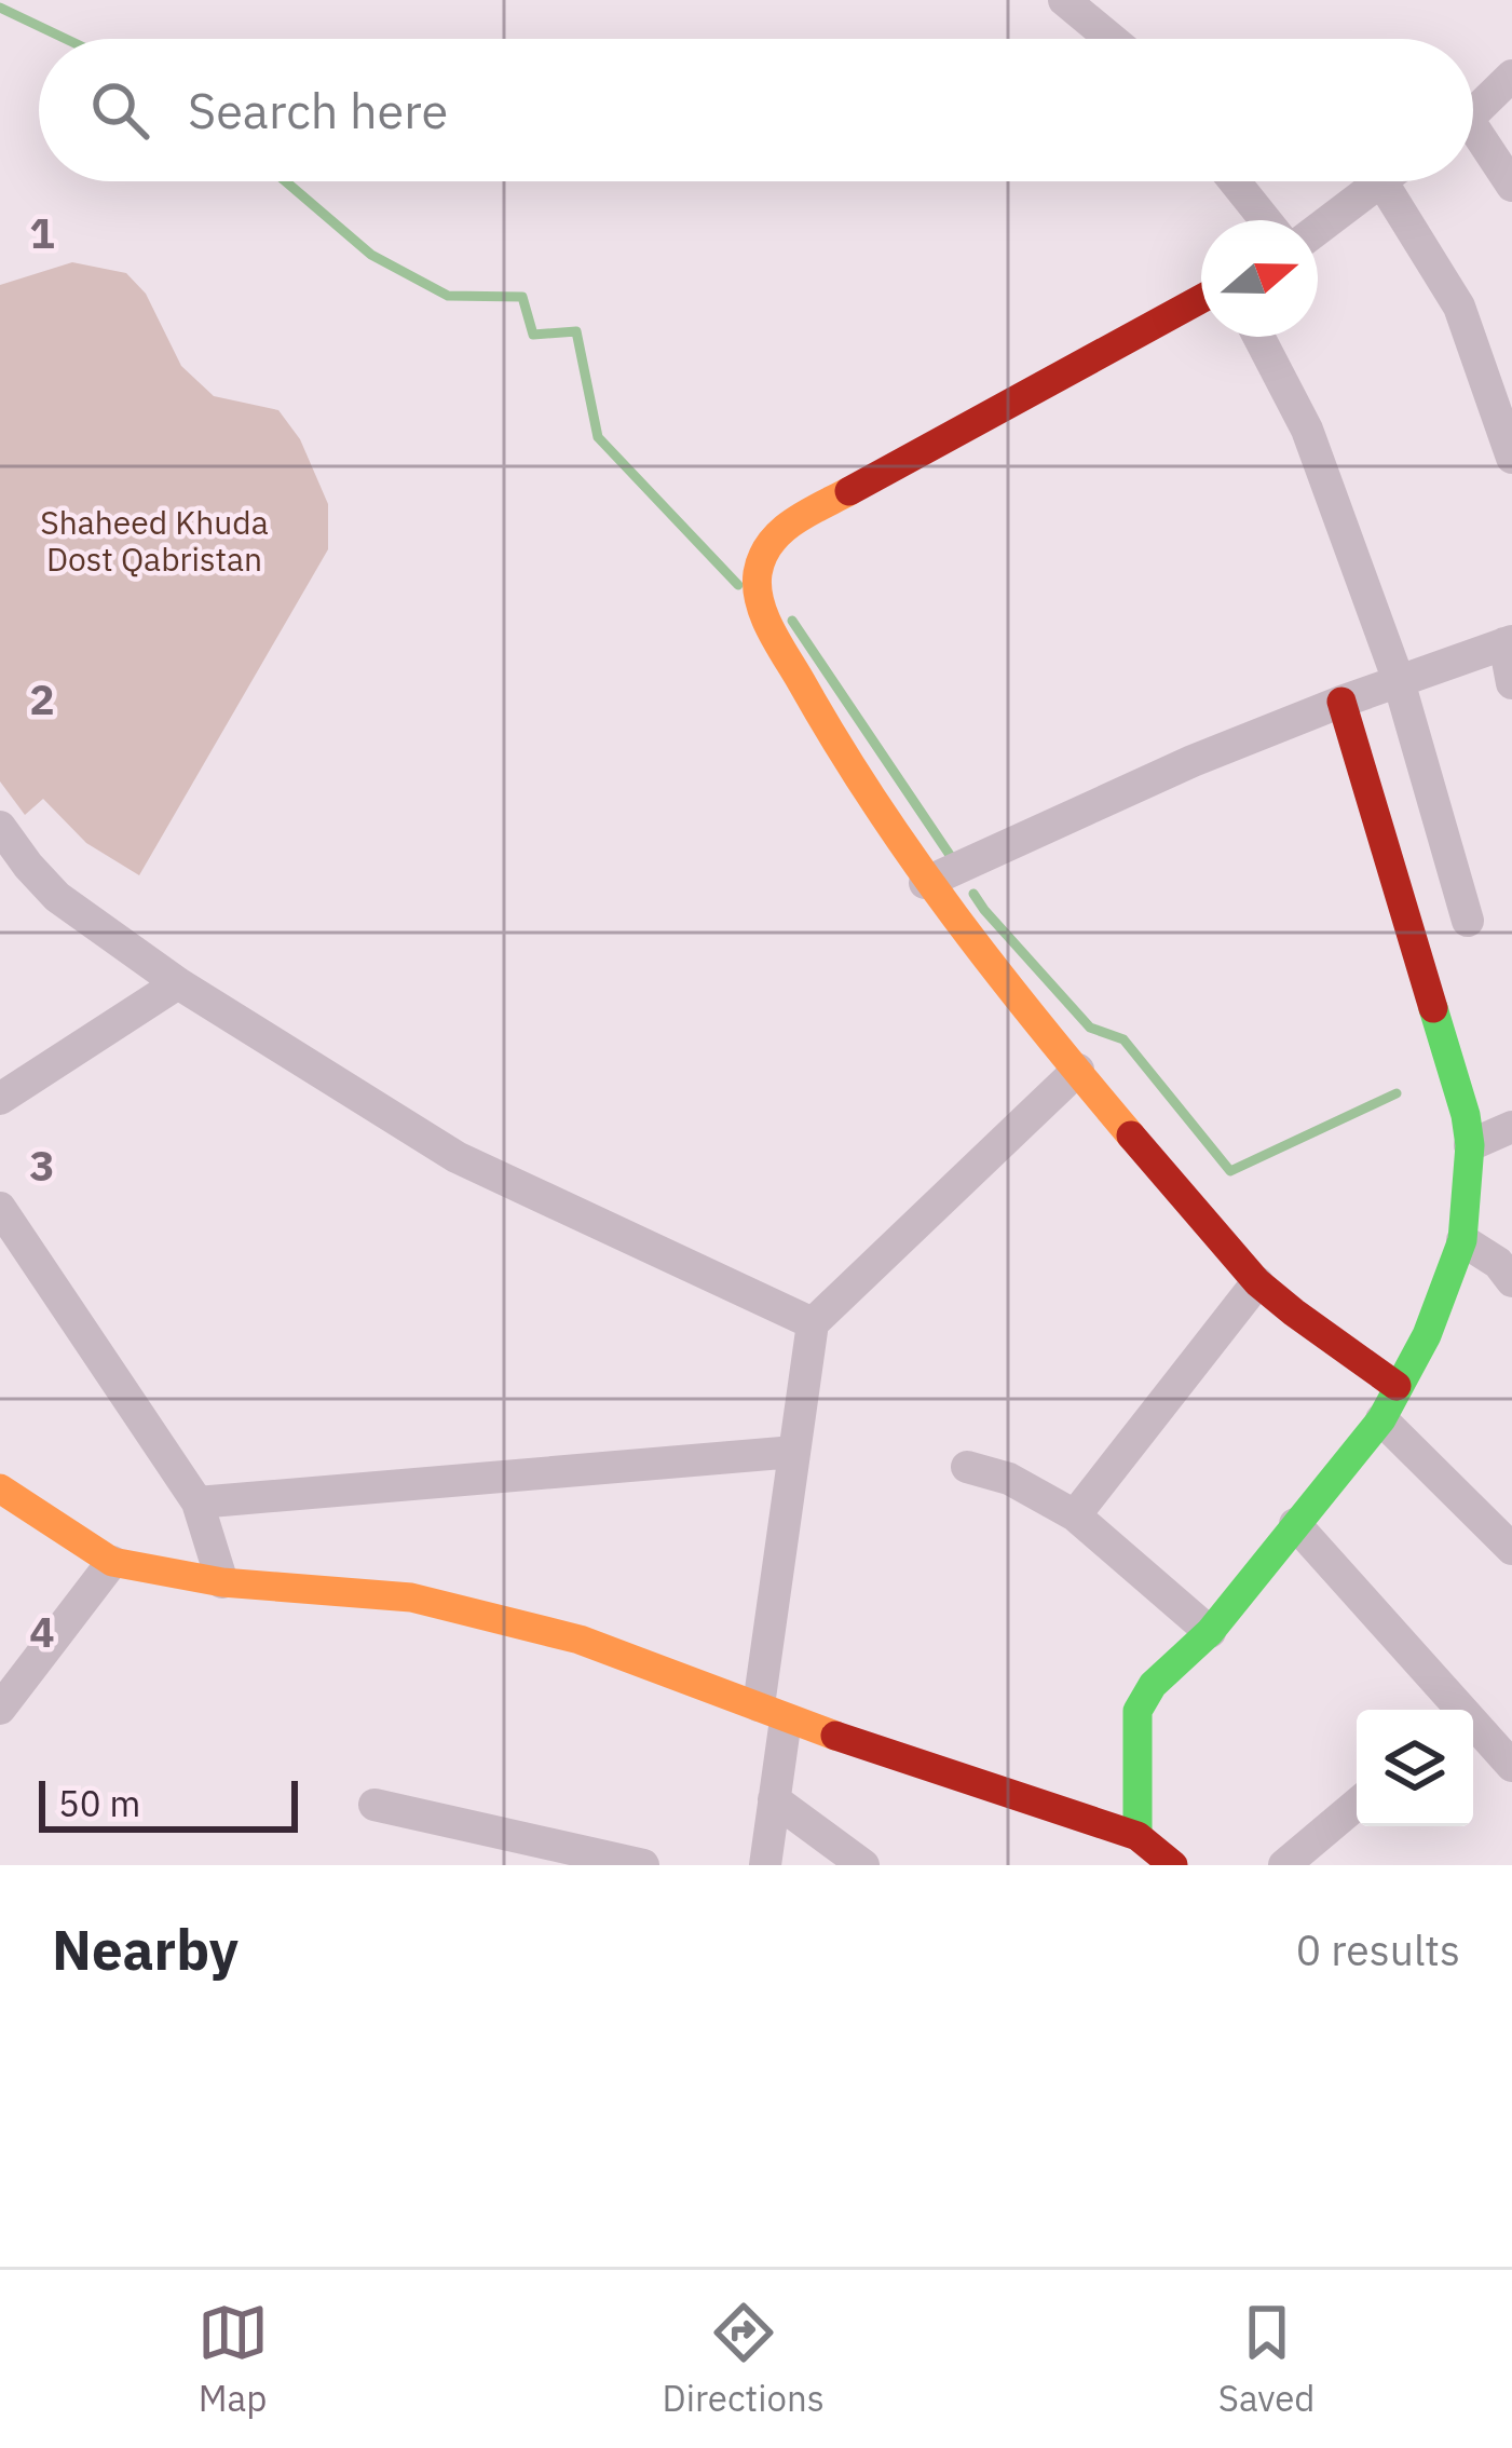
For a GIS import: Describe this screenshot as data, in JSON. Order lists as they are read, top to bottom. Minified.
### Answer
{"parks":["Shaheed Khuda Dost Qabristan"],"scale_bar":"50 m","north":"right","page":{"search":"Search here","scale":"50 m","heading":["Nearby","0 results"],"nav":["Map","Directions","Saved"]},"grid":{"rows":["1","2","3","4"]}}
